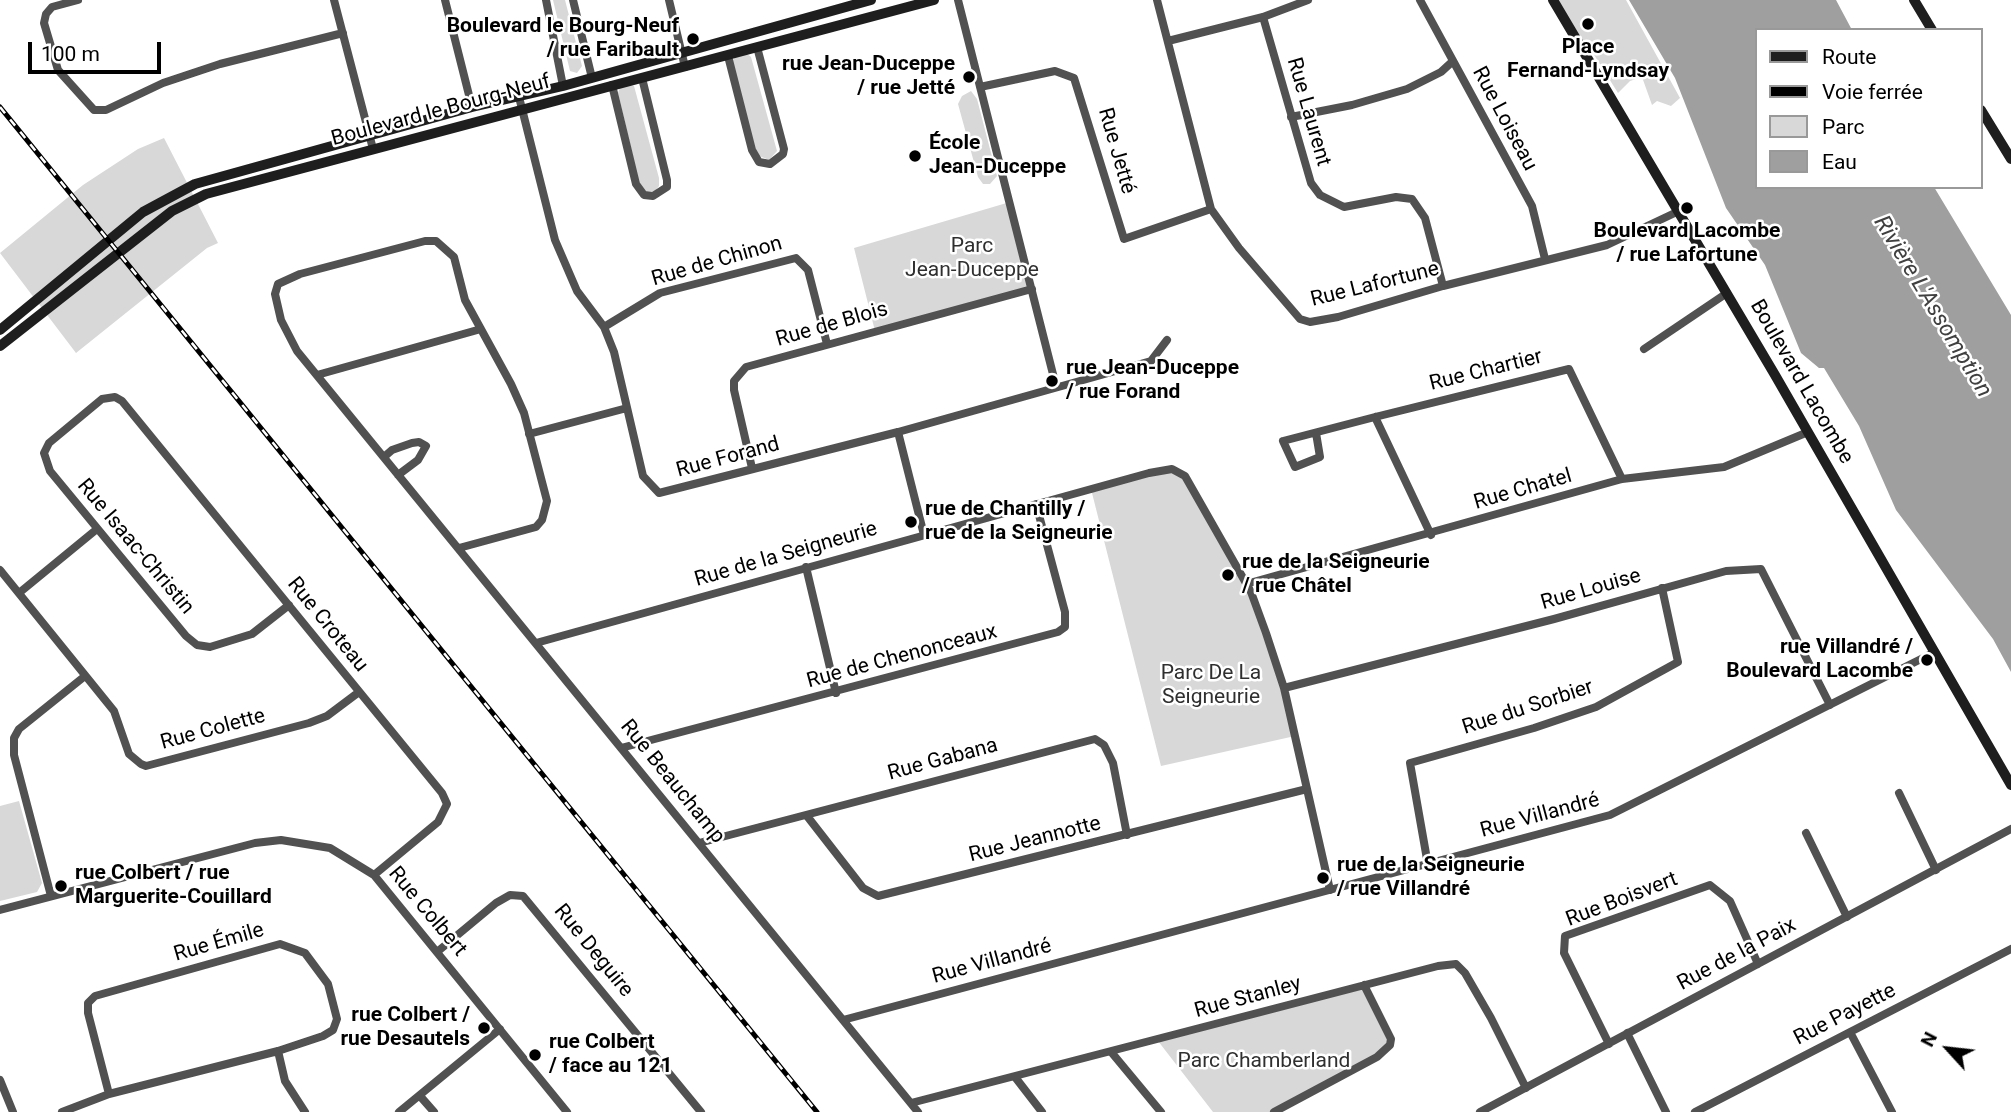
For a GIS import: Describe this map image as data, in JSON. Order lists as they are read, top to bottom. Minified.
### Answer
{"streets":{"street":["Boulevard le Bourg-Neuf","Rue Laurent","Rue Loiseau","Rue Jetté","Rue de Chinon","Rue Lafortune","Rue de Blois","Rue Chartier","Boulevard Lacombe","Rue Forand","Rue Chatel","Rue Isaac-Christin","Rue de la Seigneurie","Rue Louise","Rue Croteau","Rue de Chenonceaux","Rue du Sorbier","Rue Colette","Rue Gabana","Rue Beauchamp","Rue Villandré","Rue Jeannotte","Rue Boisvert","Rue Colbert","Rue Émile","Rue Deguire","Rue de la Paix","Rue Stanley","Rue Payette"]},"crossings":[["Boulevard le Bourg-Neuf","Rue Forand"],["Rue Laurent","Rue Lafortune"],["Rue Loiseau","Rue Lafortune"],["Rue Jetté","Rue Lafortune"],["Rue de Chinon","Rue de Blois"],["Rue de Chinon","Rue Forand"],["Rue Lafortune","Boulevard Lacombe"],["Rue de Blois","Rue Forand"],["Rue Chartier","Rue Chatel"],["Boulevard Lacombe","Rue Chatel"],["Boulevard Lacombe","Rue Villandré"],["Rue Chatel","Rue de la Seigneurie"],["Rue Isaac-Christin","Rue Croteau"],["Rue de la Seigneurie","Rue Louise"],["Rue de la Seigneurie","Rue de Chenonceaux"],["Rue de la Seigneurie","Rue Beauchamp"],["Rue de la Seigneurie","Rue Villandré"],["Rue de la Seigneurie","Rue Jeannotte"],["Rue Louise","Rue du Sorbier"],["Rue Louise","Rue Villandré"],["Rue Croteau","Rue Colette"],["Rue Croteau","Rue Colbert"],["Rue de Chenonceaux","Rue Beauchamp"],["Rue du Sorbier","Rue Villandré"],["Rue Gabana","Rue Beauchamp"],["Rue Gabana","Rue Jeannotte"],["Rue Beauchamp","Rue Villandré"],["Rue Beauchamp","Rue Stanley"],["Rue Boisvert","Rue de la Paix"],["Rue Colbert","Rue Deguire"],["Rue de la Paix","Rue Stanley"]],"water":["Rivière L'Assomption"],"parks":["Parc Jean-Duceppe","Parc De La Seigneurie","Parc Chamberland"],"places":["Place Fernand-Lyndsay","Boulevard le Bourg-Neuf / rue Faribault","rue Jean-Duceppe / rue Jetté","École Jean-Duceppe","Boulevard Lacombe / rue Lafortune","rue Jean-Duceppe / rue Forand","rue de Chantilly / rue de la Seigneurie","rue de la Seigneurie / rue Châtel","rue Villandré / Boulevard Lacombe","rue de la Seigneurie / rue Villandré","rue Colbert / rue Marguerite-Couillard","rue Colbert / rue Desautels","rue Colbert / face au 121"],"legend":["Route","Voie ferrée","Parc","Eau"],"scale_bar":"100 m","north":"top left"}
